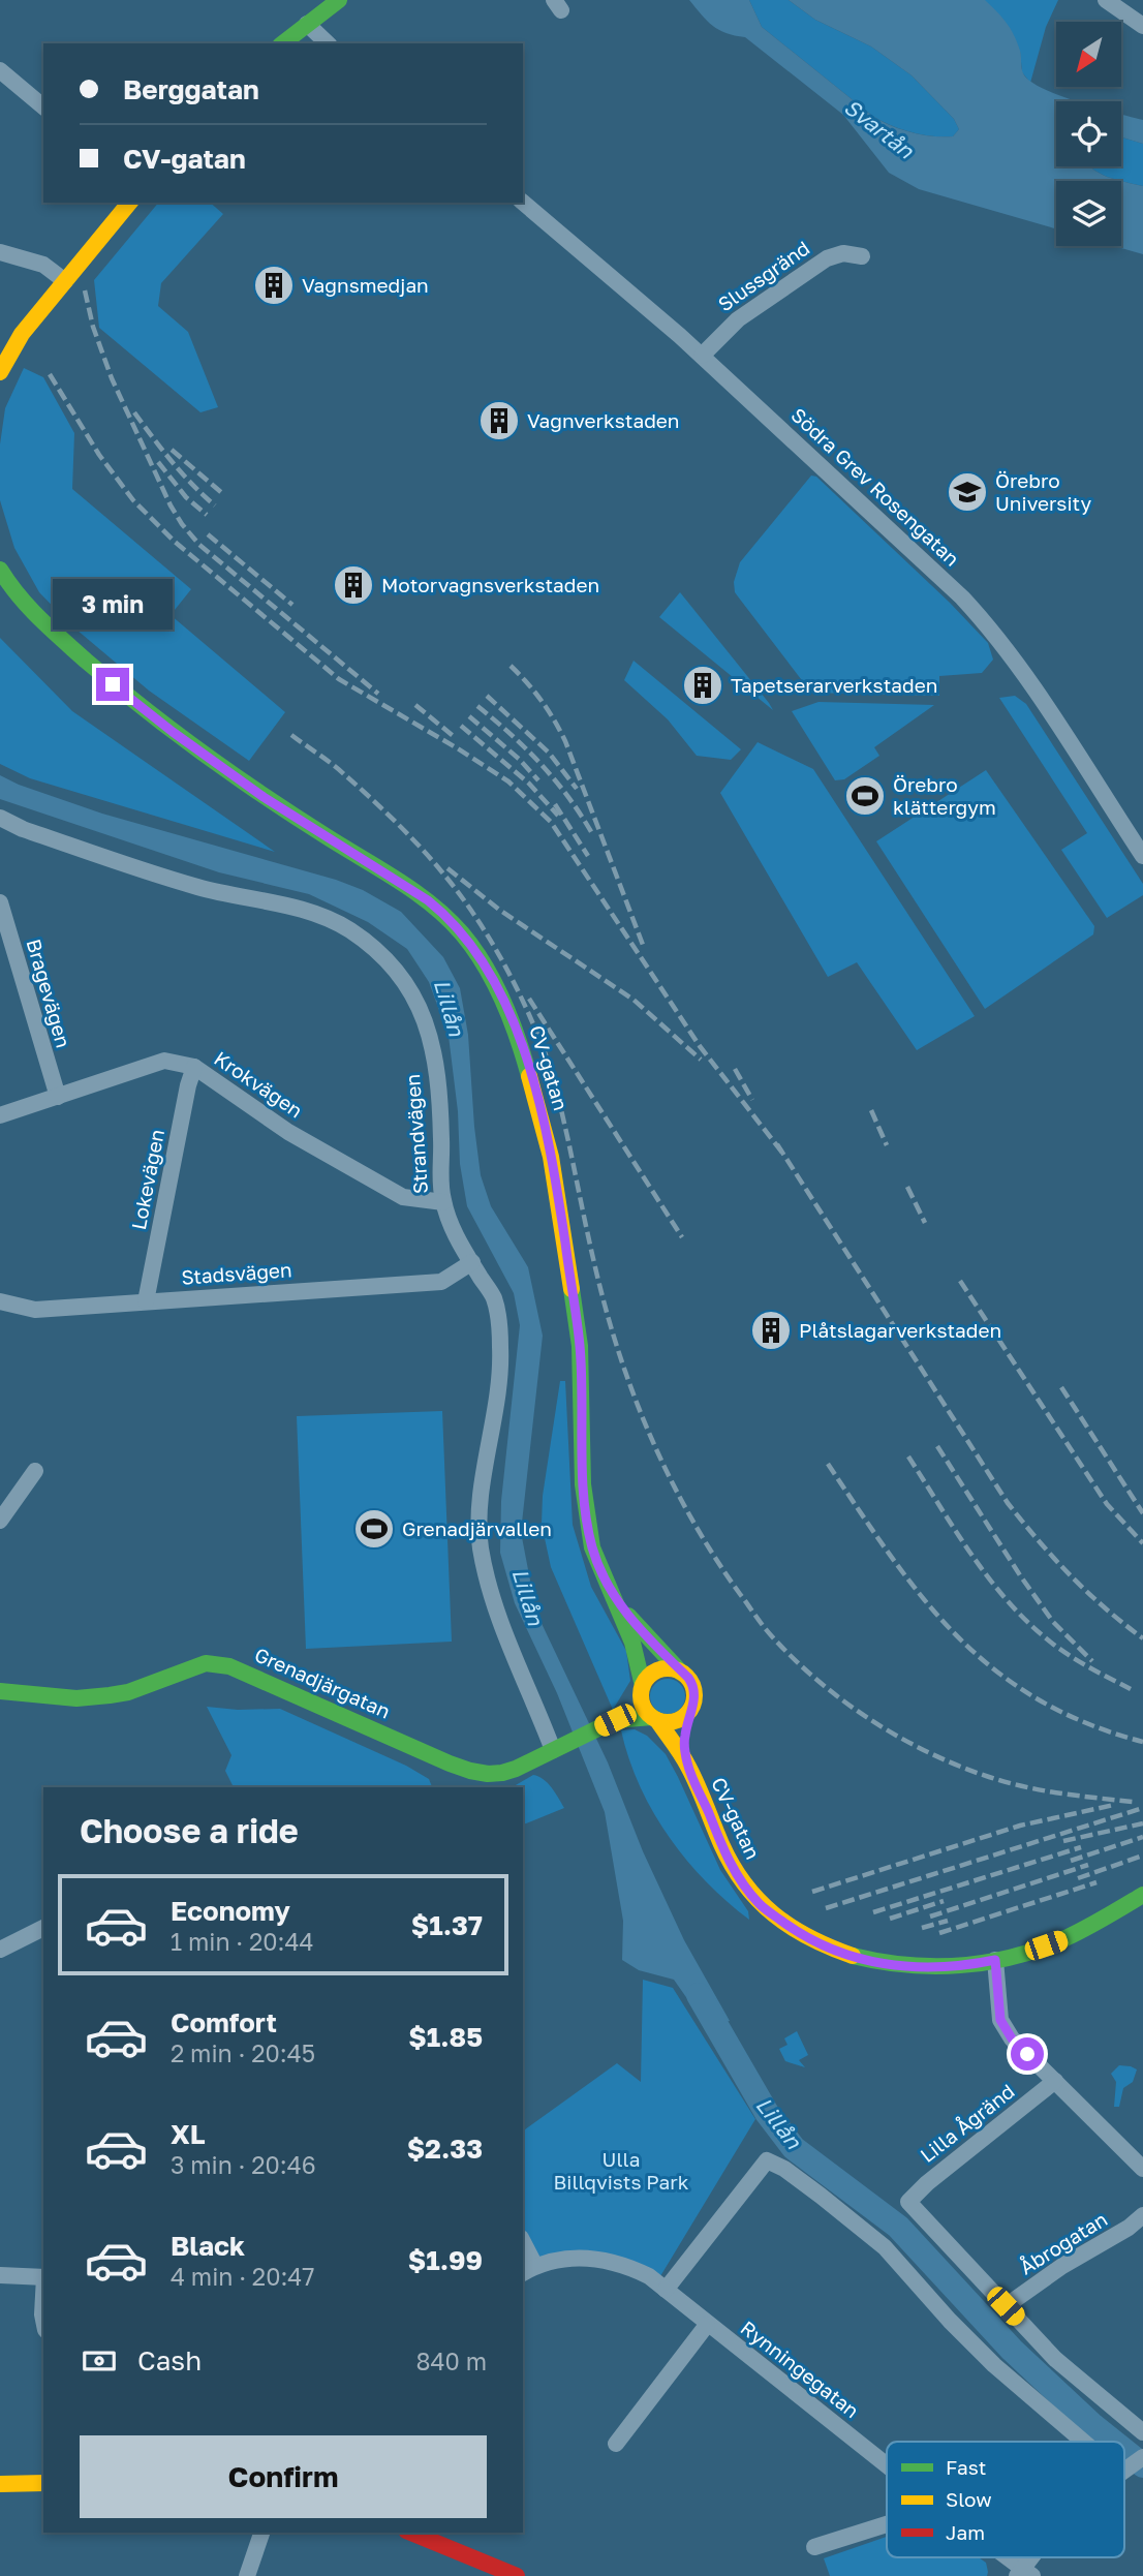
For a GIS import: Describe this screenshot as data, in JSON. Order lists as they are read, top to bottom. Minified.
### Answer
{"streets":{"street":["Slussgränd","Södra Grev Rosengatan","Bragevägen","CV-gatan","Krokvägen","Strandvägen","Lokevägen","Stadsvägen","Grenadjärgatan","Lilla Ågränd","Åbrogatan","Rynningegatan"]},"crossings":[["Slussgränd","Södra Grev Rosengatan"],["Bragevägen","Krokvägen"],["CV-gatan","Grenadjärgatan"],["Krokvägen","Strandvägen"],["Krokvägen","Lokevägen"],["Strandvägen","Stadsvägen"],["Strandvägen","Grenadjärgatan"],["Lokevägen","Stadsvägen"],["Lilla Ågränd","Åbrogatan"]],"water":["Svartån","Lillån"],"parks":["Ulla Billqvists Park"],"places":{"building":["Vagnsmedjan","Vagnverkstaden","Motorvagnsverkstaden","Tapetserarverkstaden","Plåtslagarverkstaden"],"school or university":["Örebro University"],"sports":["Örebro klättergym","Grenadjärvallen"]},"legend":["Fast","Slow","Jam"],"north":"bottom left","page":{"banner":["Berggatan","CV-gatan"],"bubble":"3 min","heading":"Choose a ride","list":[{"name":"Economy","note":"1 min · 20:44","value":"$1.37"},{"name":"Comfort","note":"2 min · 20:45","value":"$1.85"},{"name":"XL","note":"3 min · 20:46","value":"$2.33"},{"name":"Black","note":"4 min · 20:47","value":"$1.99"}],"pay":["Cash","840 m"],"buttons":"Confirm"}}
